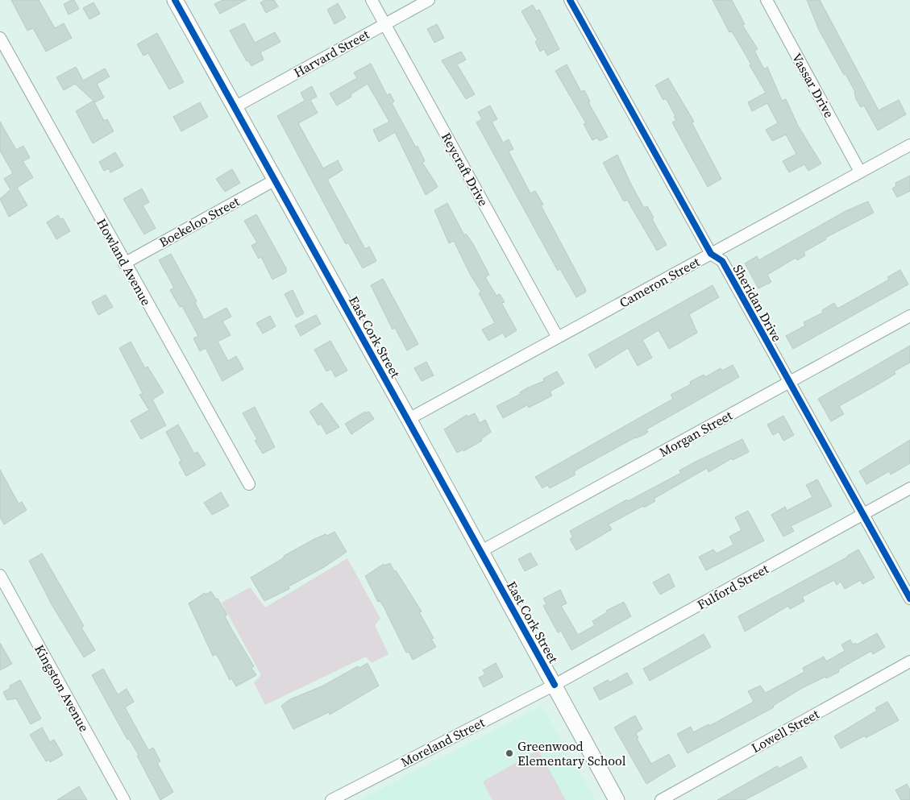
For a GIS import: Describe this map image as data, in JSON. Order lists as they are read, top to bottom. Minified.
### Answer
{"streets":{"street":["Harvard Street","Vassar Drive","Reycraft Drive","Boekeloo Street","Howland Avenue","Cameron Street","Sheridan Drive","East Cork Street","Morgan Street","Fulford Street","Kingston Avenue","Lowell Street","Moreland Street"]},"crossings":[["Harvard Street","Reycraft Drive"],["Harvard Street","East Cork Street"],["Vassar Drive","Cameron Street"],["Reycraft Drive","Cameron Street"],["Boekeloo Street","Howland Avenue"],["Boekeloo Street","East Cork Street"],["Cameron Street","Sheridan Drive"],["Cameron Street","East Cork Street"],["Sheridan Drive","Morgan Street"],["Sheridan Drive","Fulford Street"],["East Cork Street","Morgan Street"],["East Cork Street","Fulford Street"],["East Cork Street","Moreland Street"],["Fulford Street","Moreland Street"]],"places":["Greenwood Elementary School"]}
